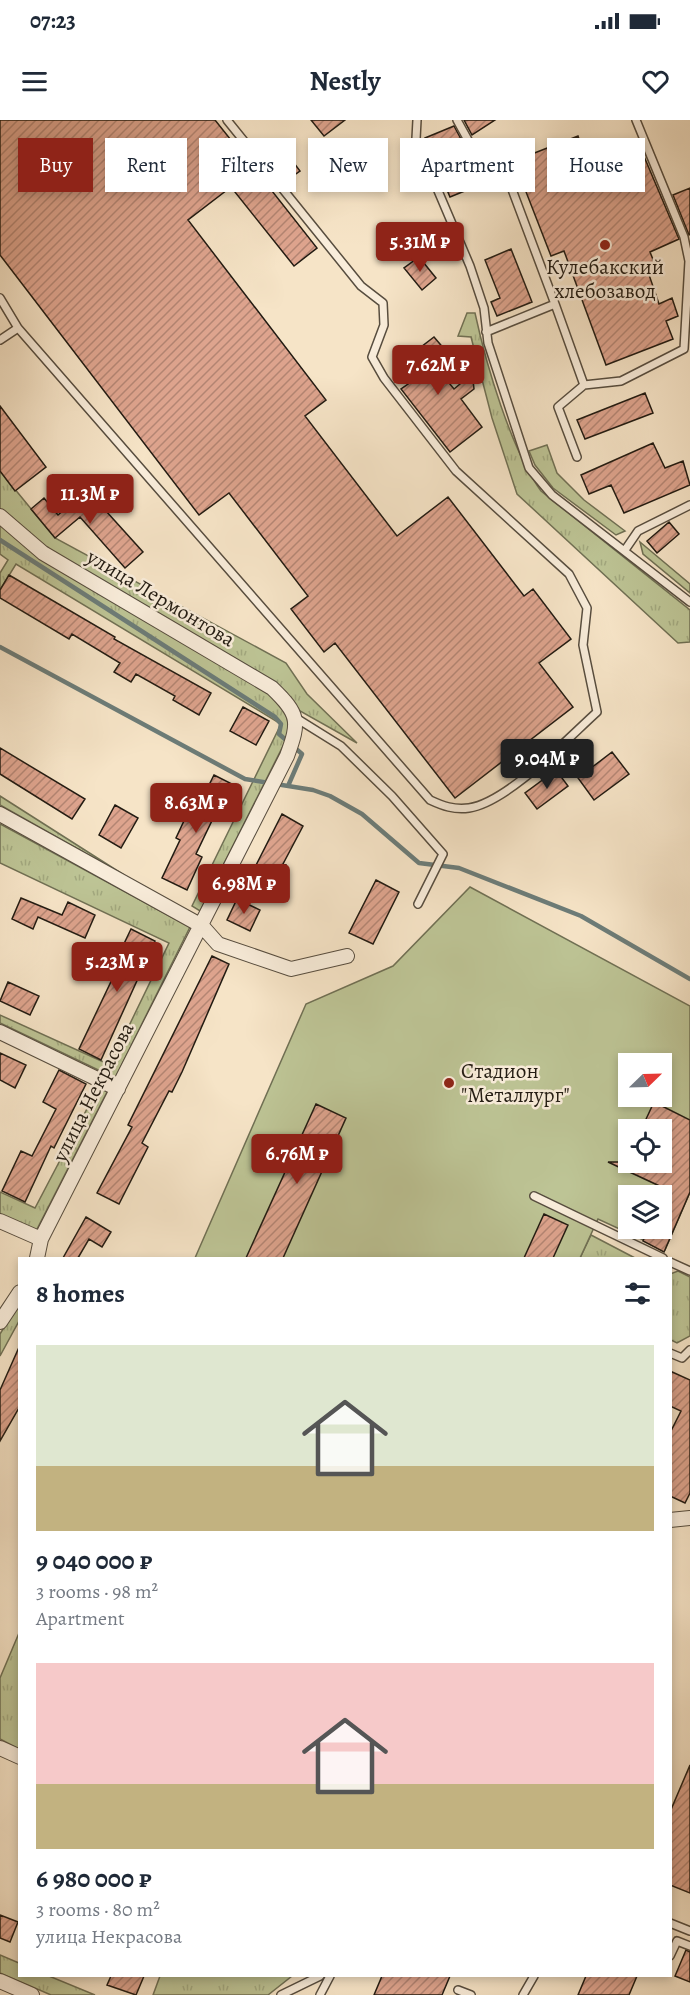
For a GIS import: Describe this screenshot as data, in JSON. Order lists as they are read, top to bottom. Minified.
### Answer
{"streets":{"street":["улица Лермонтова","улица Некрасова"]},"crossings":[["улица Лермонтова","улица Некрасова"]],"places":["Кулебакский хлебозавод","Стадион \"Металлург\""],"north":"top right","page":{"status":"07:23","header":"Nestly","chip":["Buy","Rent","Filters","New","Apartment","House"],"price":["5.31M ₽","7.62M ₽","11.3M ₽","9.04M ₽","8.63M ₽","6.98M ₽","5.23M ₽","6.76M ₽"],"heading":"8 homes","list":[{"name":"9 040 000 ₽","note":"3 rooms · 98 m² · Apartment"},{"name":"6 980 000 ₽","note":"3 rooms · 80 m² · улица Некрасова"}]}}
